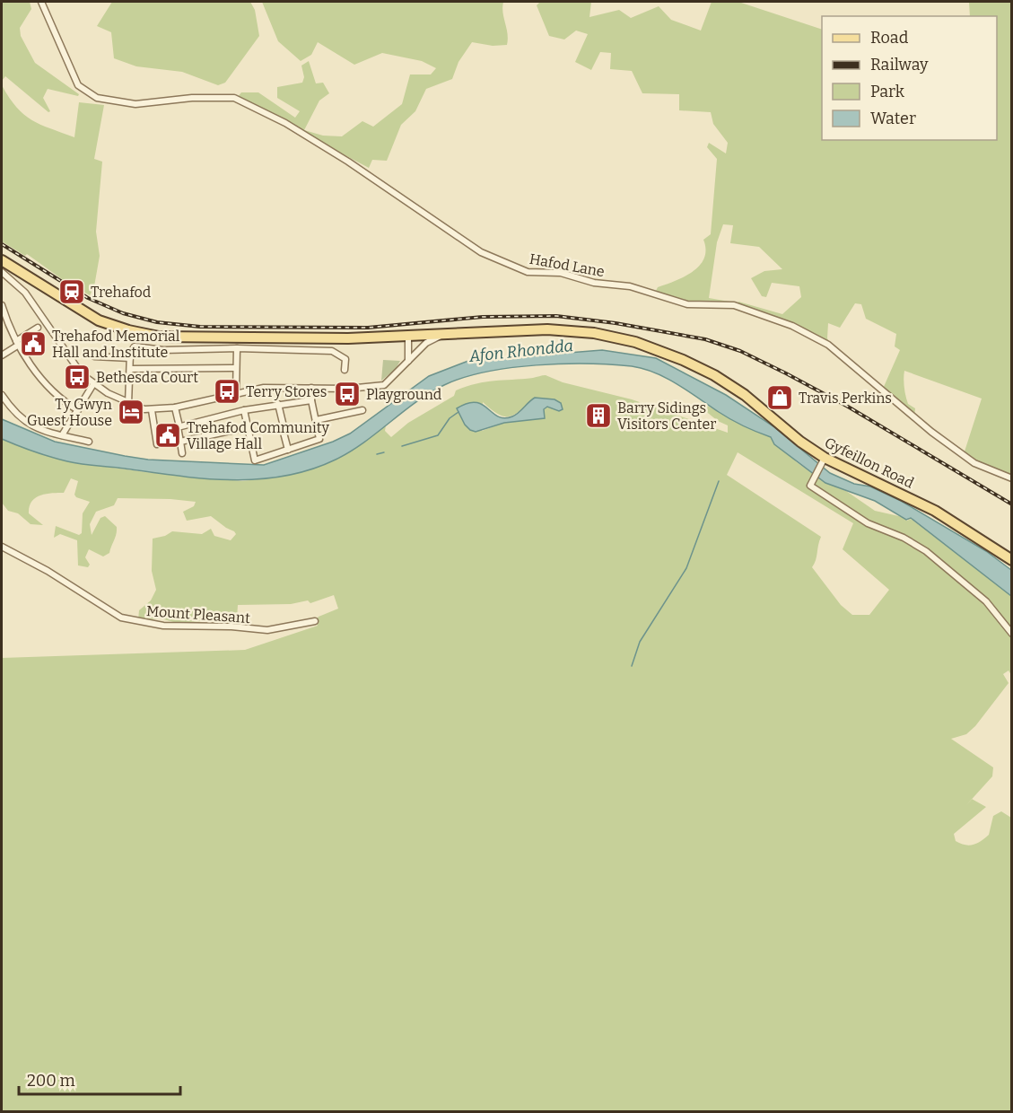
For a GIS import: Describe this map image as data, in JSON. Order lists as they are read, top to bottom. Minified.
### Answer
{"streets":{"main road":["Gyfeillon Road"],"street":["Hafod Lane","Mount Pleasant"]},"water":["Afon Rhondda"],"places":{"station":["Trehafod"],"public building":["Trehafod Memorial Hall and Institute","Trehafod Community Village Hall"],"bus stop":["Bethesda Court","Terry Stores","Playground"],"shop":["Travis Perkins"],"hotel":["Ty Gwyn Guest House"],"building":["Barry Sidings Visitors Center"]},"legend":["Road","Railway","Park","Water"],"scale_bar":"200 m"}
